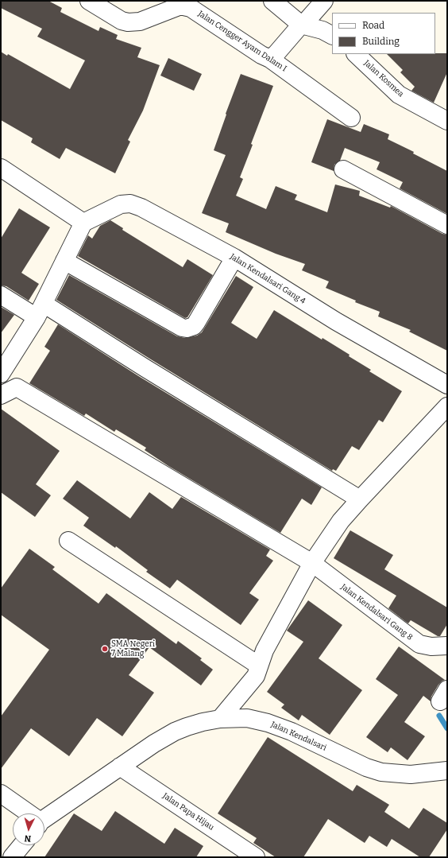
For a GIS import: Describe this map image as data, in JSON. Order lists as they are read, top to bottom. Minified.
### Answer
{"streets":{"street":["Jalan Cengger Ayam Dalam I","Jalan Kosmea","Jalan Kendalsari Gang 4","Jalan Kendalsari Gang 8","Jalan Kendalsari","Jalan Papa Hijau"]},"crossings":[["Jalan Kendalsari","Jalan Papa Hijau"]],"places":["SMA Negeri 7 Malang"],"legend":["Road","Building"],"north":"bottom"}
